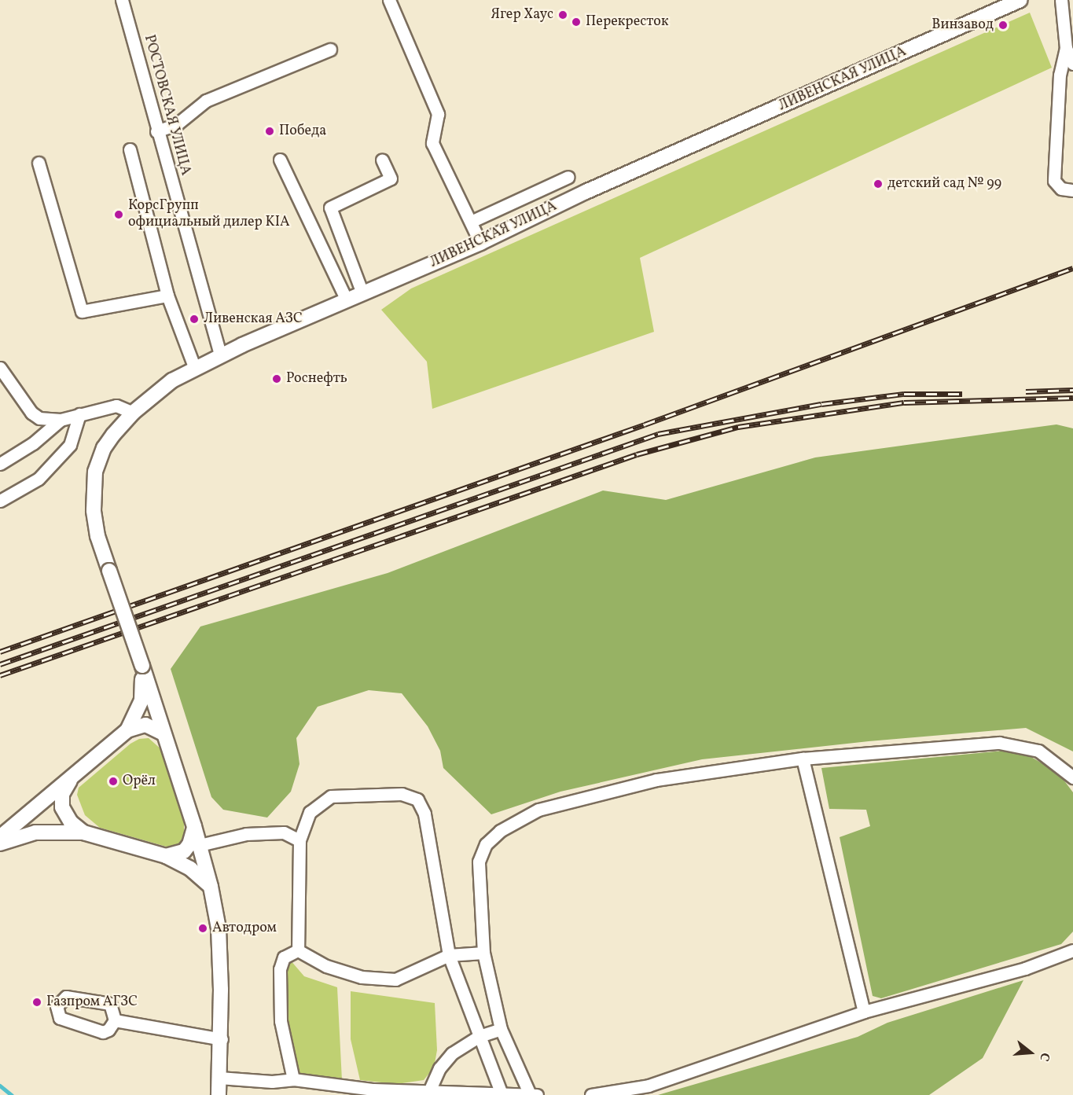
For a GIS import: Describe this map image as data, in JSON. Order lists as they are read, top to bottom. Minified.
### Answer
{"streets":{"main road":["ЛИВЕНСКАЯ УЛИЦА"],"street":["РОСТОВСКАЯ УЛИЦА"]},"crossings":[["ЛИВЕНСКАЯ УЛИЦА","РОСТОВСКАЯ УЛИЦА"]],"places":["Ягер Хаус","Перекресток","Винзавод","Победа","детский сад № 99","КорсГрупп официальный дилер KIA","Ливенская АЗС","Роснефть","Орёл","Автодром","Газпром АГЗС"],"north":"right"}
